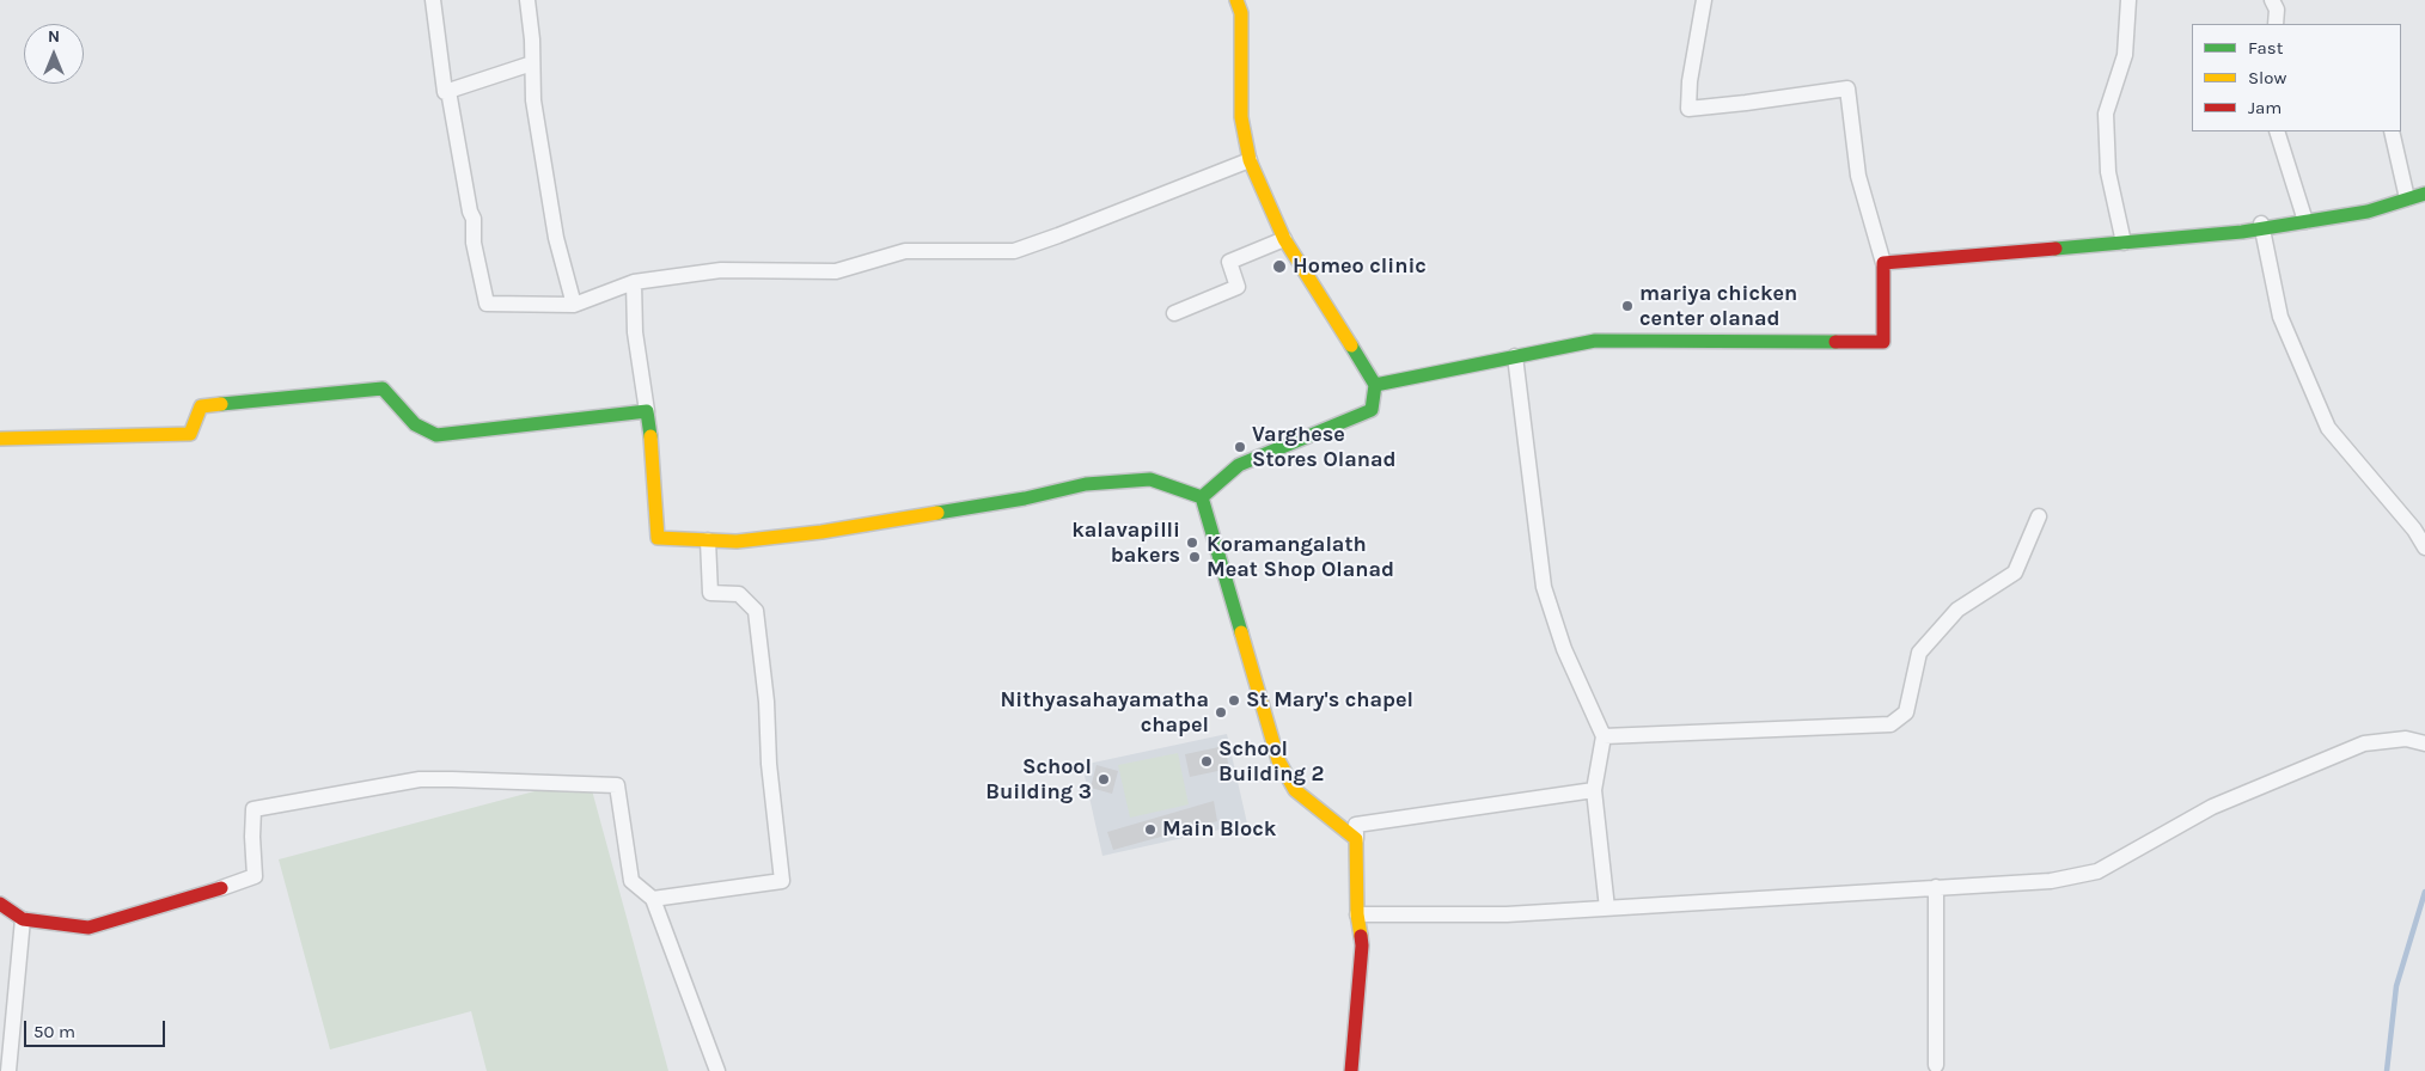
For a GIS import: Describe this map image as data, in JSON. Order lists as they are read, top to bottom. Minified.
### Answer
{"places":["Homeo clinic","mariya chicken center olanad","Varghese Stores Olanad","kalavapilli bakers","Koramangalath Meat Shop Olanad","St Mary's chapel","Nithyasahayamatha chapel","School Building 2","School Building 3","Main Block"],"legend":["Fast","Slow","Jam"],"scale_bar":"50 m","north":"top"}
